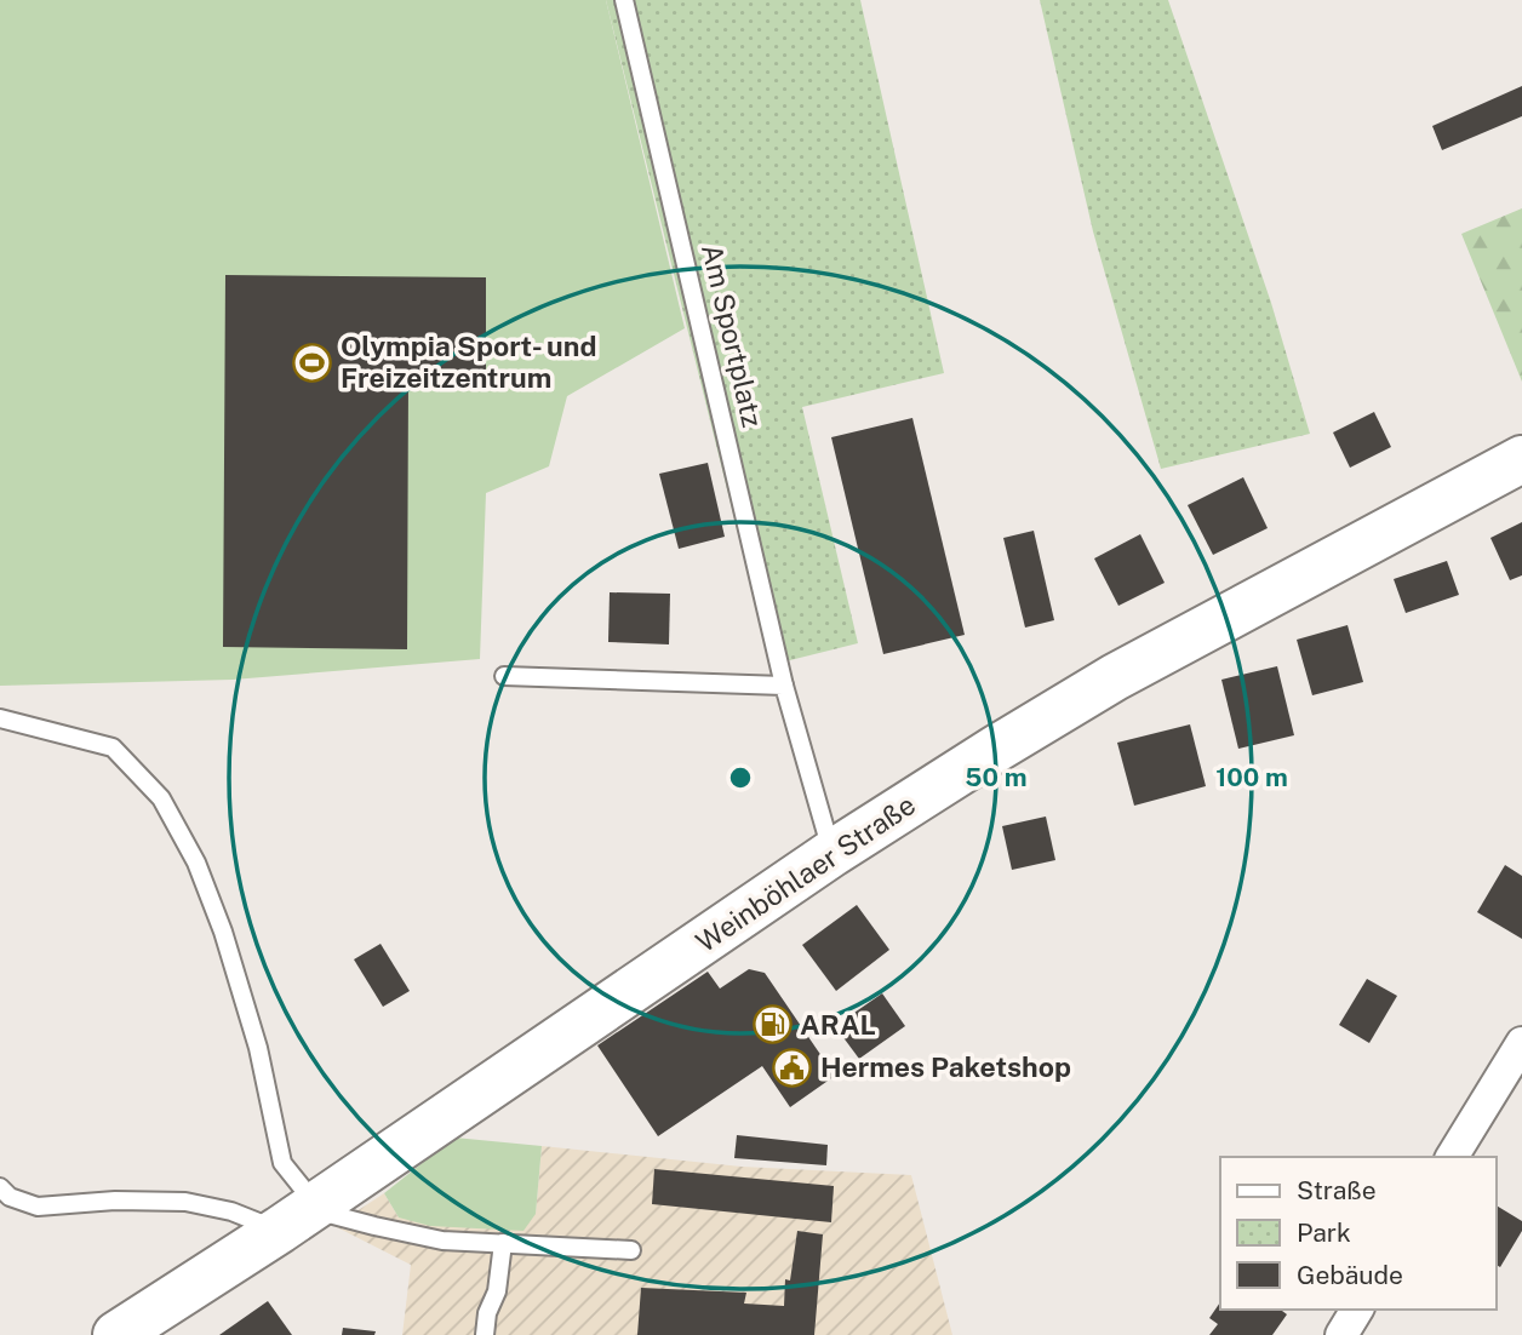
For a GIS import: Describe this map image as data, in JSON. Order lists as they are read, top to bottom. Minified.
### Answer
{"streets":{"main road":["Weinböhlaer Straße"],"lane":["Am Sportplatz"]},"crossings":[["Am Sportplatz","Weinböhlaer Straße"]],"places":{"sports":["Olympia Sport- und Freizeitzentrum"],"fuel station":["ARAL"],"public building":["Hermes Paketshop"]},"legend":["Straße","Park","Gebäude"],"rings":["50 m","100 m"]}
